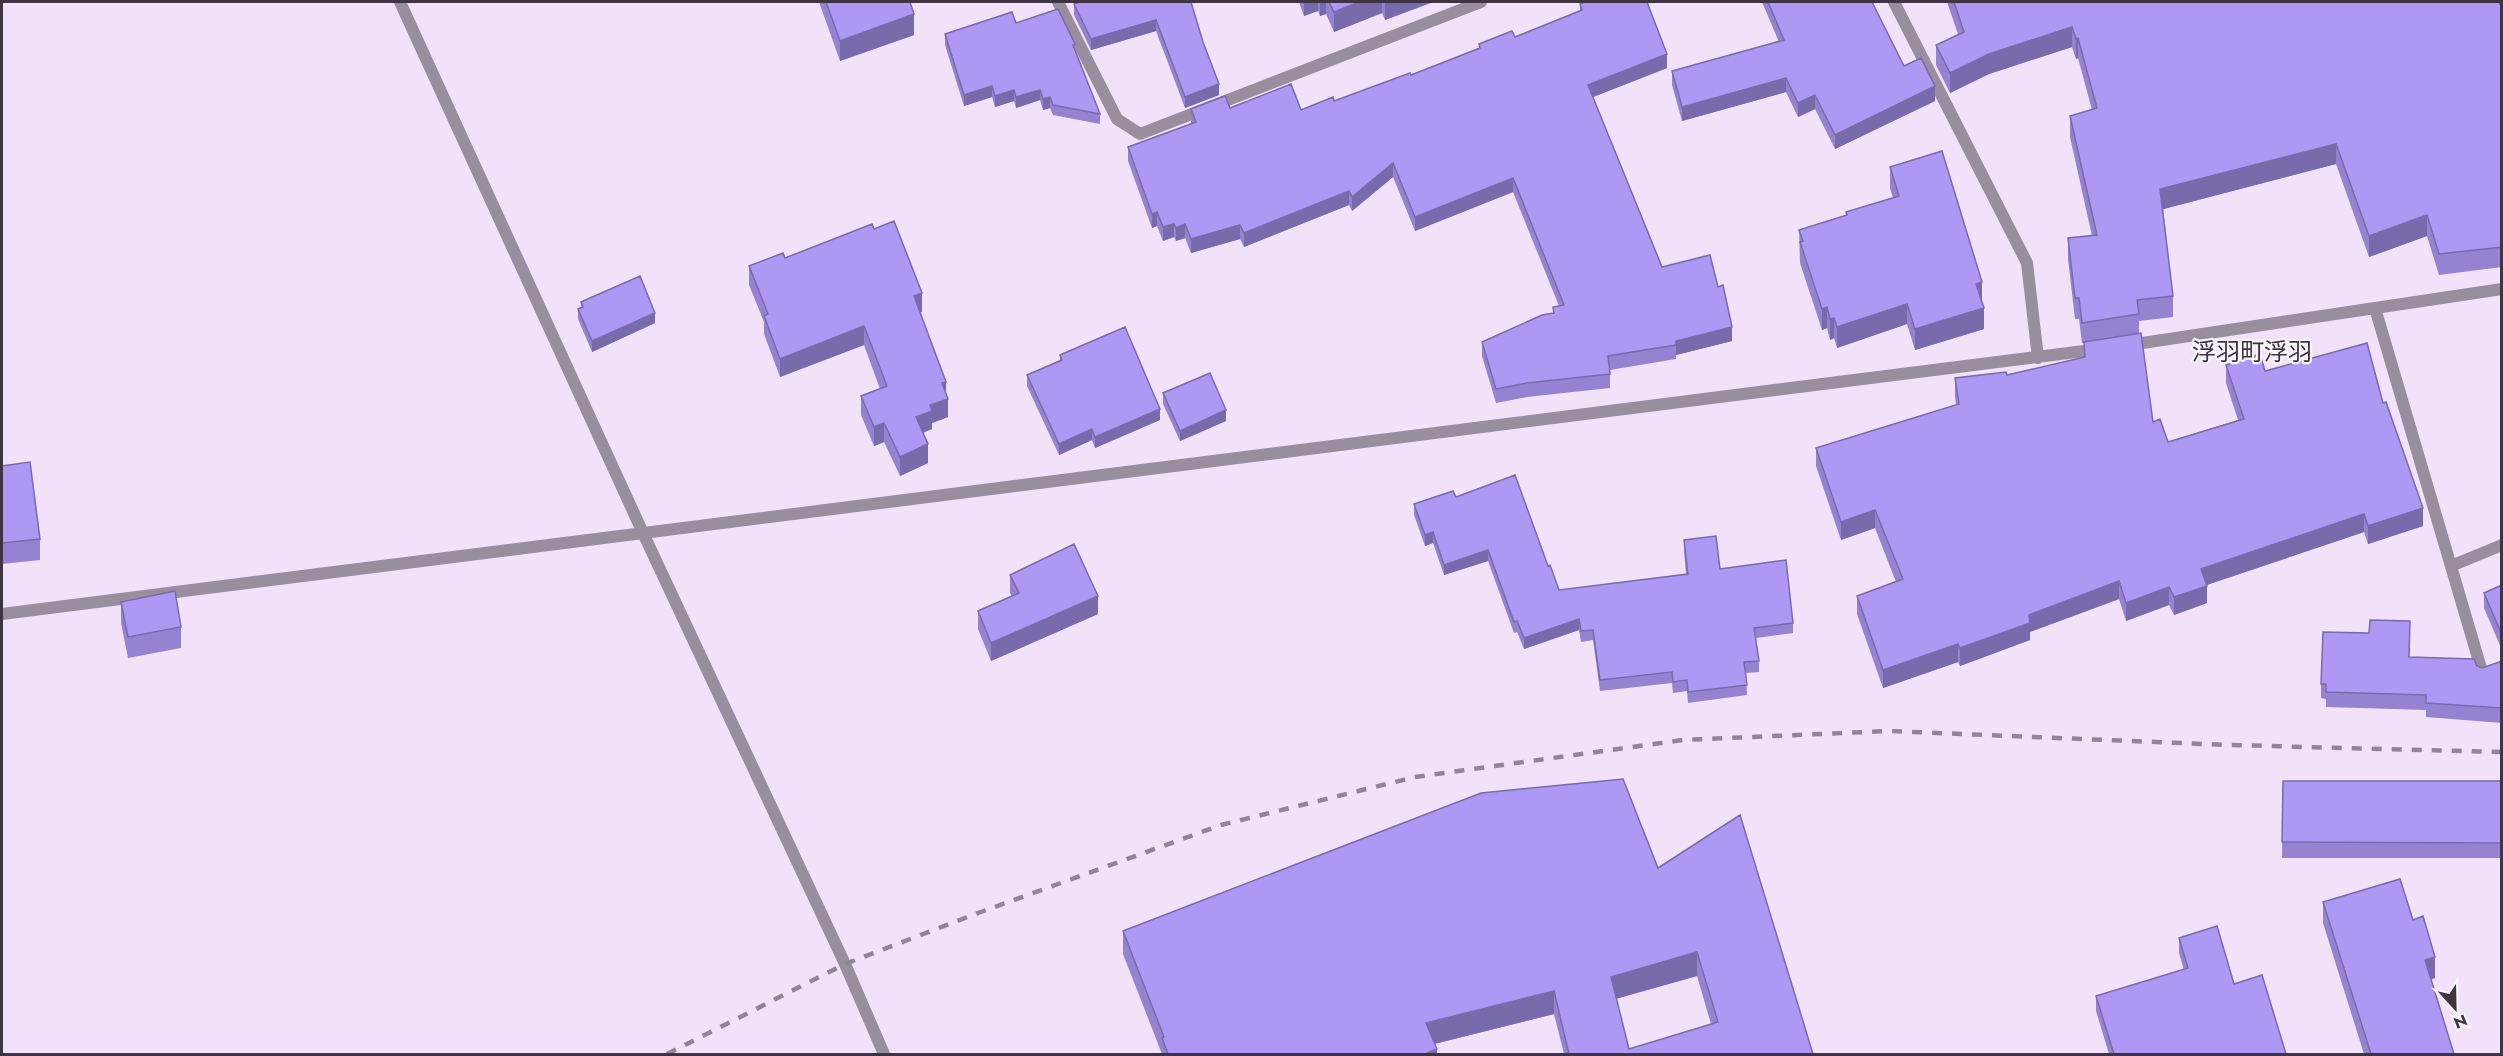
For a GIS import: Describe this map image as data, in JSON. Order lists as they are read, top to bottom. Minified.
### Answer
{"districts":["浮羽町浮羽"],"north":"bottom"}
